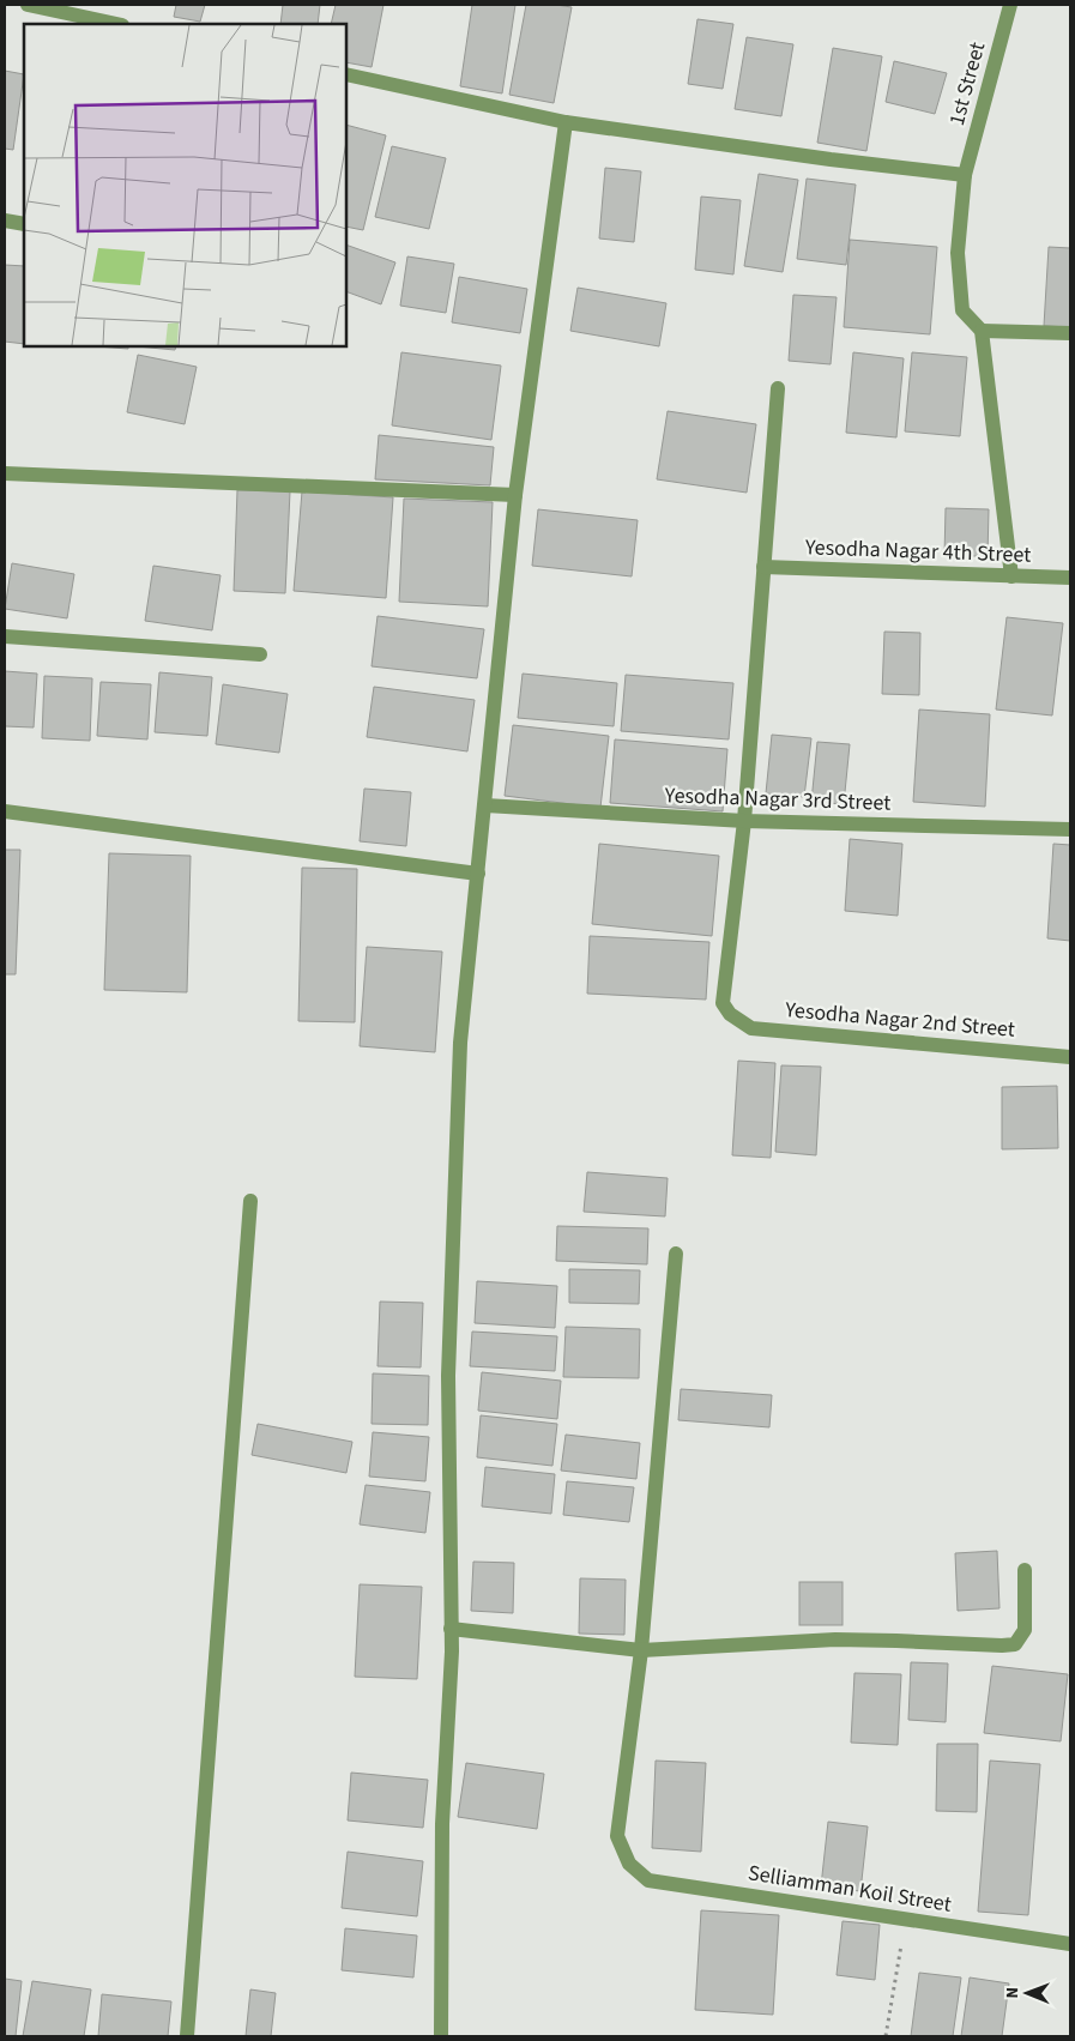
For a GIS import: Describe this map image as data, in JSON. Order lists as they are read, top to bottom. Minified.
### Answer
{"streets":{"street":["1st Street","Yesodha Nagar 4th Street","Yesodha Nagar 3rd Street","Yesodha Nagar 2nd Street","Selliamman Koil Street"]},"crossings":[["Yesodha Nagar 3rd Street","Yesodha Nagar 2nd Street"]],"north":"left"}
